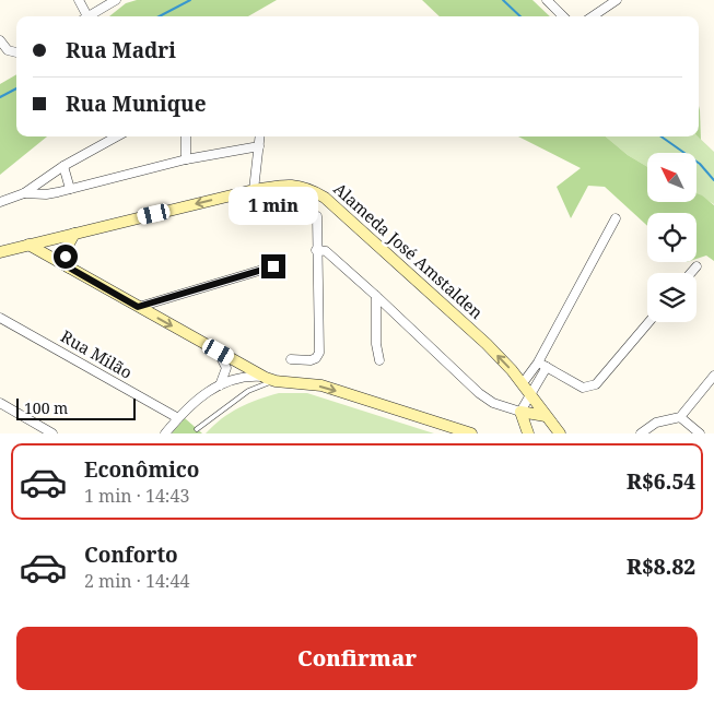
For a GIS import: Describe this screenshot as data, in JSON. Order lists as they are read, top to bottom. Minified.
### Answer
{"streets":{"street":["Alameda José Amstalden","Rua Milão"]},"scale_bar":"100 m","north":"top left","page":{"banner":["Rua Madri","Rua Munique"],"bubble":"1 min","scale":"100 m","list":[{"name":"Econômico","note":"1 min · 14:43","value":"R$6.54"},{"name":"Conforto","note":"2 min · 14:44","value":"R$8.82"}],"buttons":"Confirmar"}}
